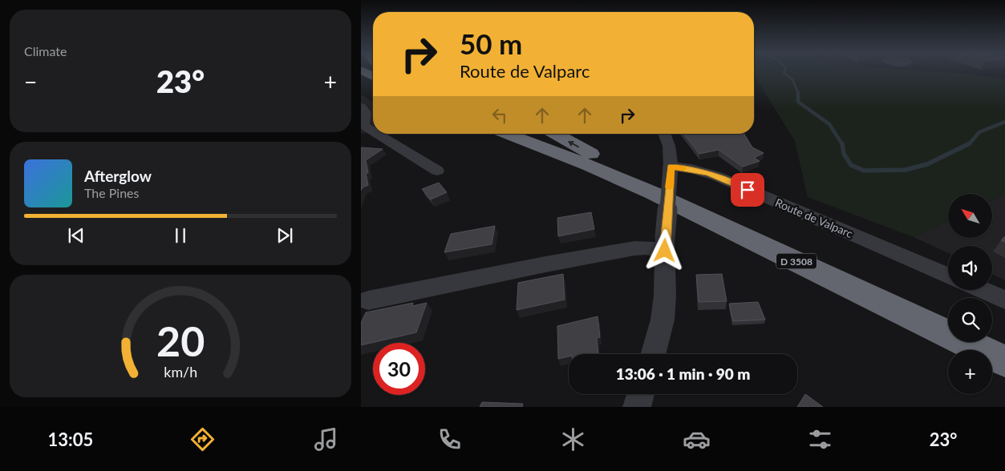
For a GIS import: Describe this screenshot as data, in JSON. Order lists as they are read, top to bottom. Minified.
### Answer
{"streets":{"highway":["D 3508"],"street":["Route de Valparc"]},"north":"top left","page":{"tile":"Climate","turn":["50 m","Route de Valparc"],"heat":["−","23°","+"],"song":["Afterglow","The Pines"],"map_buttons":"+","limit":"30","trip":"13:06 · 1 min · 90 m","tabs":["13:05","23°"],"gauge":["20","km/h"]}}
